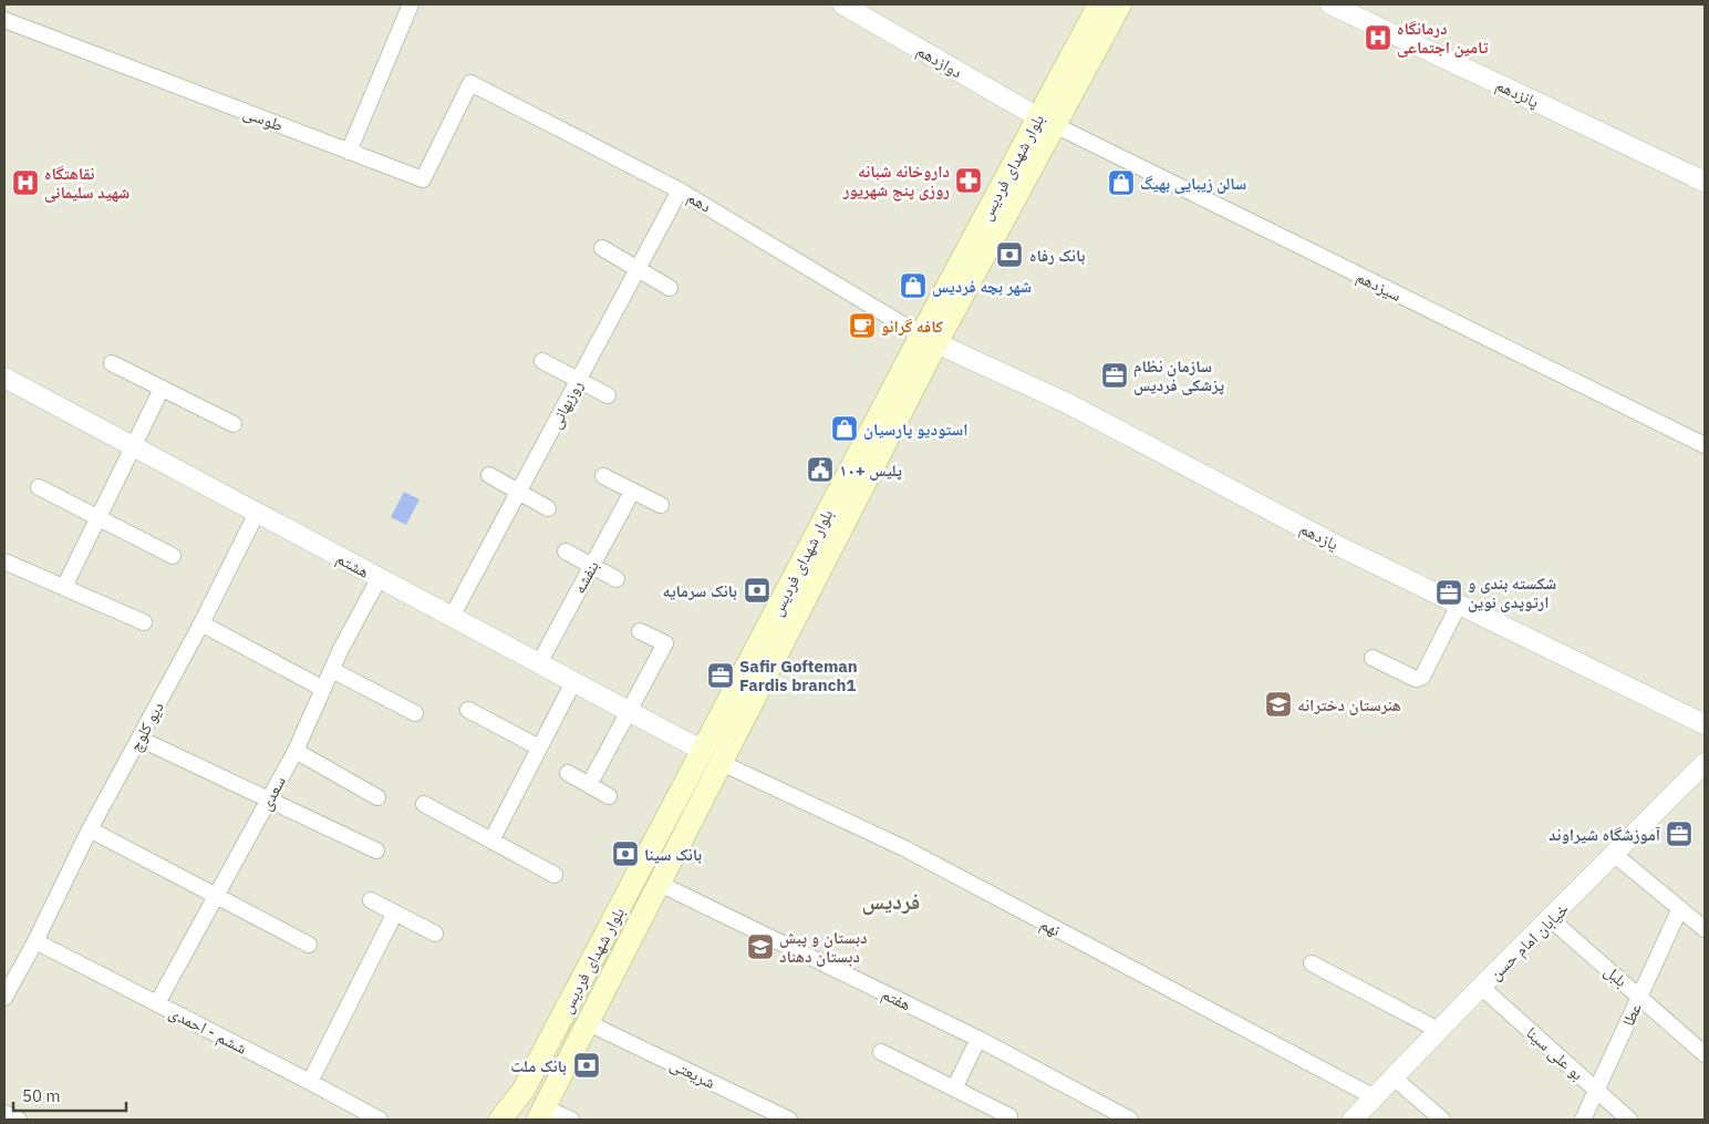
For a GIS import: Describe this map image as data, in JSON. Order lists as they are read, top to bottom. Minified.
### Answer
{"streets":{"main road":["بلوار شهدای فردیس"],"street":["دوازدهم","پانزدهم","طوسی","دهم","سیزدهم","روزبهانی","یازدهم","هشتم","بنفشه","دیو کلوچ","سعدی","نهم","خیابان امام حسن","بلبل","هفتم","عطا","ششم - احمدی","بو علی سینا","شریعتی"]},"crossings":[["دوازدهم","بلوار شهدای فردیس"],["دوازدهم","سیزدهم"],["طوسی","دهم"],["بلوار شهدای فردیس","دهم"],["بلوار شهدای فردیس","سیزدهم"],["بلوار شهدای فردیس","یازدهم"],["بلوار شهدای فردیس","هشتم"],["بلوار شهدای فردیس","نهم"],["بلوار شهدای فردیس","هفتم"],["دهم","روزبهانی"],["دهم","یازدهم"],["روزبهانی","هشتم"],["هشتم","بنفشه"],["هشتم","دیو کلوچ"],["هشتم","سعدی"],["دیو کلوچ","ششم - احمدی"],["سعدی","ششم - احمدی"],["نهم","خیابان امام حسن"],["خیابان امام حسن","بلبل"],["خیابان امام حسن","بو علی سینا"],["بلبل","عطا"],["عطا","بو علی سینا"]],"districts":["فردیس"],"places":{"hospital":["درمانگاه تامین اجتماعى","نقاهتگاه شهید سلیمانی"],"pharmacy":["داروخانه شبانه روزی پنج شهریور"],"shop":["سالن زیبایی بهیگ","شهر بچه فردیس","استودیو پارسیان"],"bank":["بانک رفاه","بانک سرمایه","بانک سینا","بانک ملت"],"cafe":["کافه گرانو"],"office":["سازمان نظام پزشکی فردیس","شکسته بندی و ارتوپدی نوین","Safir Gofteman Fardis branch1","آموزشگاه شیراوند"],"public building":["پلیس +۱۰"],"school or university":["هنرستان دخترانه","دبستان و پبش دبستان دهناد"]},"scale_bar":"50 m"}
